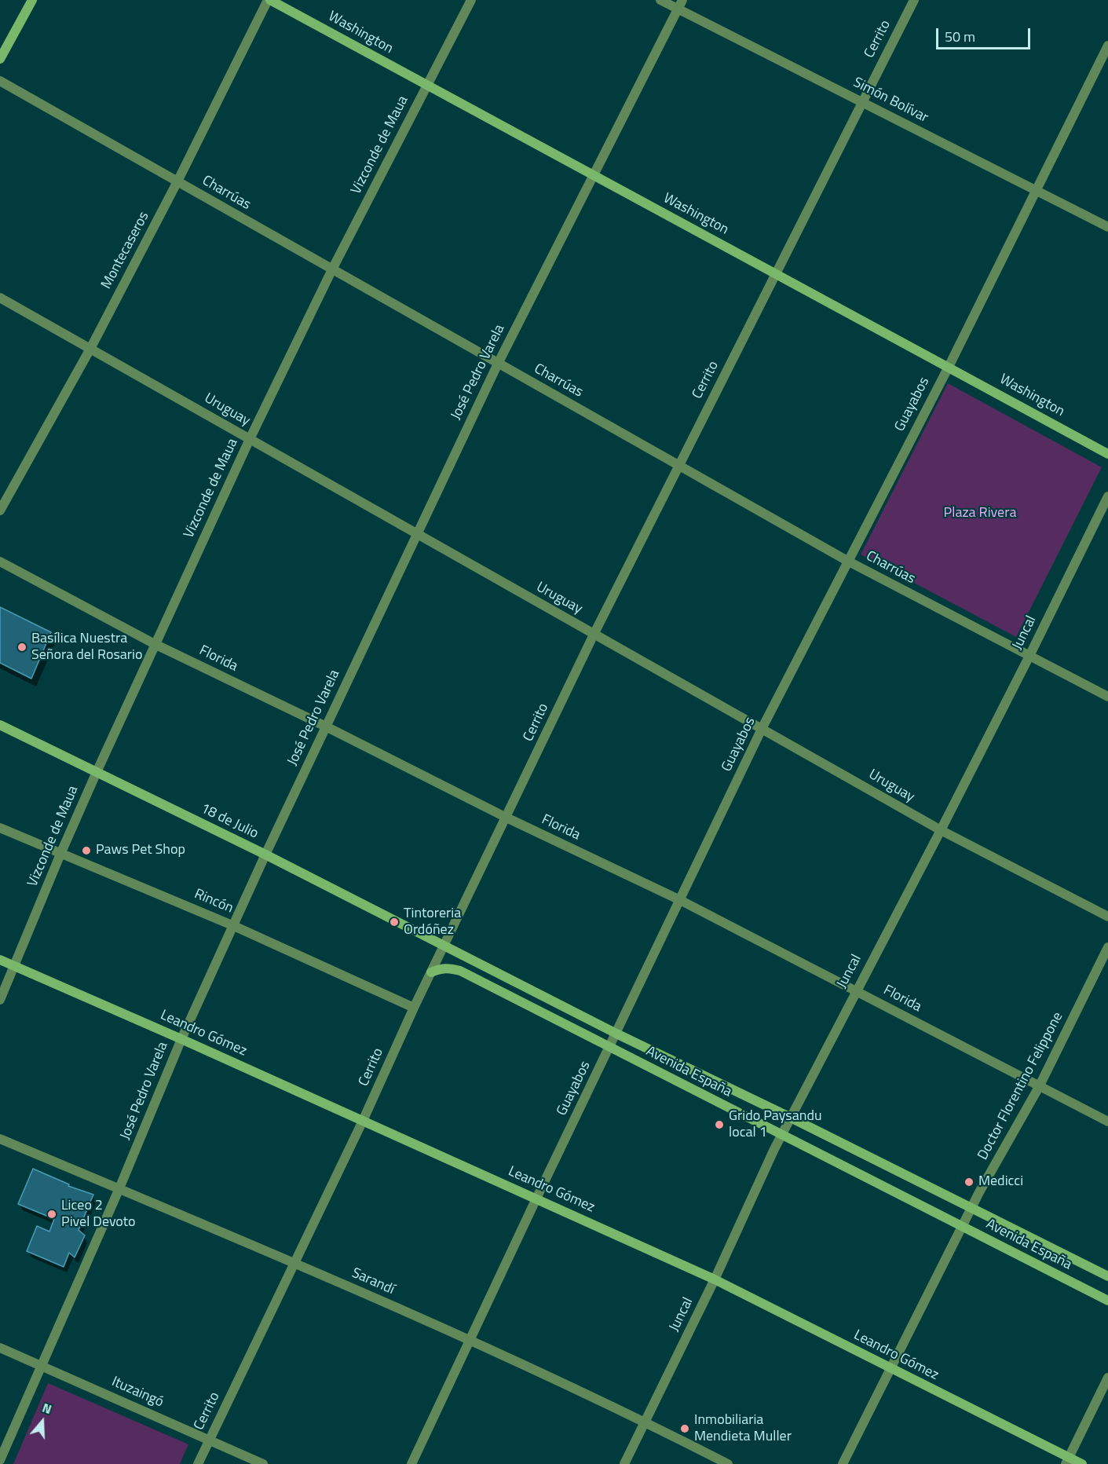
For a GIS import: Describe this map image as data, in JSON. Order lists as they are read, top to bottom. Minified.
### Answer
{"streets":{"street":["Washington","Cerrito","Simón Bolívar","Vizconde de Maua","Charrúas","Montecaseros","José Pedro Varela","Guayabos","Uruguay","Juncal","Florida","18 de Julio","Rincón","Leandro Gómez","Avenida España","Doctor Florentino Felippone","Sarandí","Ituzaingó"]},"crossings":[["Washington","Cerrito"],["Washington","Vizconde de Maua"],["Washington","Montecaseros"],["Washington","José Pedro Varela"],["Washington","Guayabos"],["Cerrito","Simón Bolívar"],["Cerrito","Charrúas"],["Cerrito","Uruguay"],["Cerrito","Florida"],["Cerrito","18 de Julio"],["Cerrito","Rincón"],["Cerrito","Leandro Gómez"],["Cerrito","Avenida España"],["Cerrito","Sarandí"],["Cerrito","Ituzaingó"],["Simón Bolívar","José Pedro Varela"],["Simón Bolívar","Guayabos"],["Vizconde de Maua","Charrúas"],["Vizconde de Maua","Uruguay"],["Vizconde de Maua","Florida"],["Vizconde de Maua","18 de Julio"],["Vizconde de Maua","Rincón"],["Vizconde de Maua","Leandro Gómez"],["Charrúas","Montecaseros"],["Charrúas","José Pedro Varela"],["Charrúas","Guayabos"],["Charrúas","Juncal"],["Montecaseros","Uruguay"],["José Pedro Varela","Uruguay"],["José Pedro Varela","Florida"],["José Pedro Varela","18 de Julio"],["José Pedro Varela","Rincón"],["José Pedro Varela","Leandro Gómez"],["José Pedro Varela","Sarandí"],["José Pedro Varela","Ituzaingó"],["Guayabos","Uruguay"],["Guayabos","Florida"],["Guayabos","Leandro Gómez"],["Guayabos","Avenida España"],["Guayabos","Sarandí"],["Uruguay","Juncal"],["Juncal","Florida"],["Juncal","Leandro Gómez"],["Juncal","Avenida España"],["Juncal","Sarandí"],["Florida","Doctor Florentino Felippone"],["18 de Julio","Avenida España"],["Leandro Gómez","Doctor Florentino Felippone"],["Avenida España","Doctor Florentino Felippone"]],"parks":["Plaza Rivera"],"places":["Basílica Nuestra Señora del Rosario","Paws Pet Shop","Tintoreria Ordóñez","Grido Paysandu local 1","Medicci","Liceo 2 Pivel Devoto","Inmobiliaria Mendieta Muller"],"scale_bar":"50 m","north":"top"}
